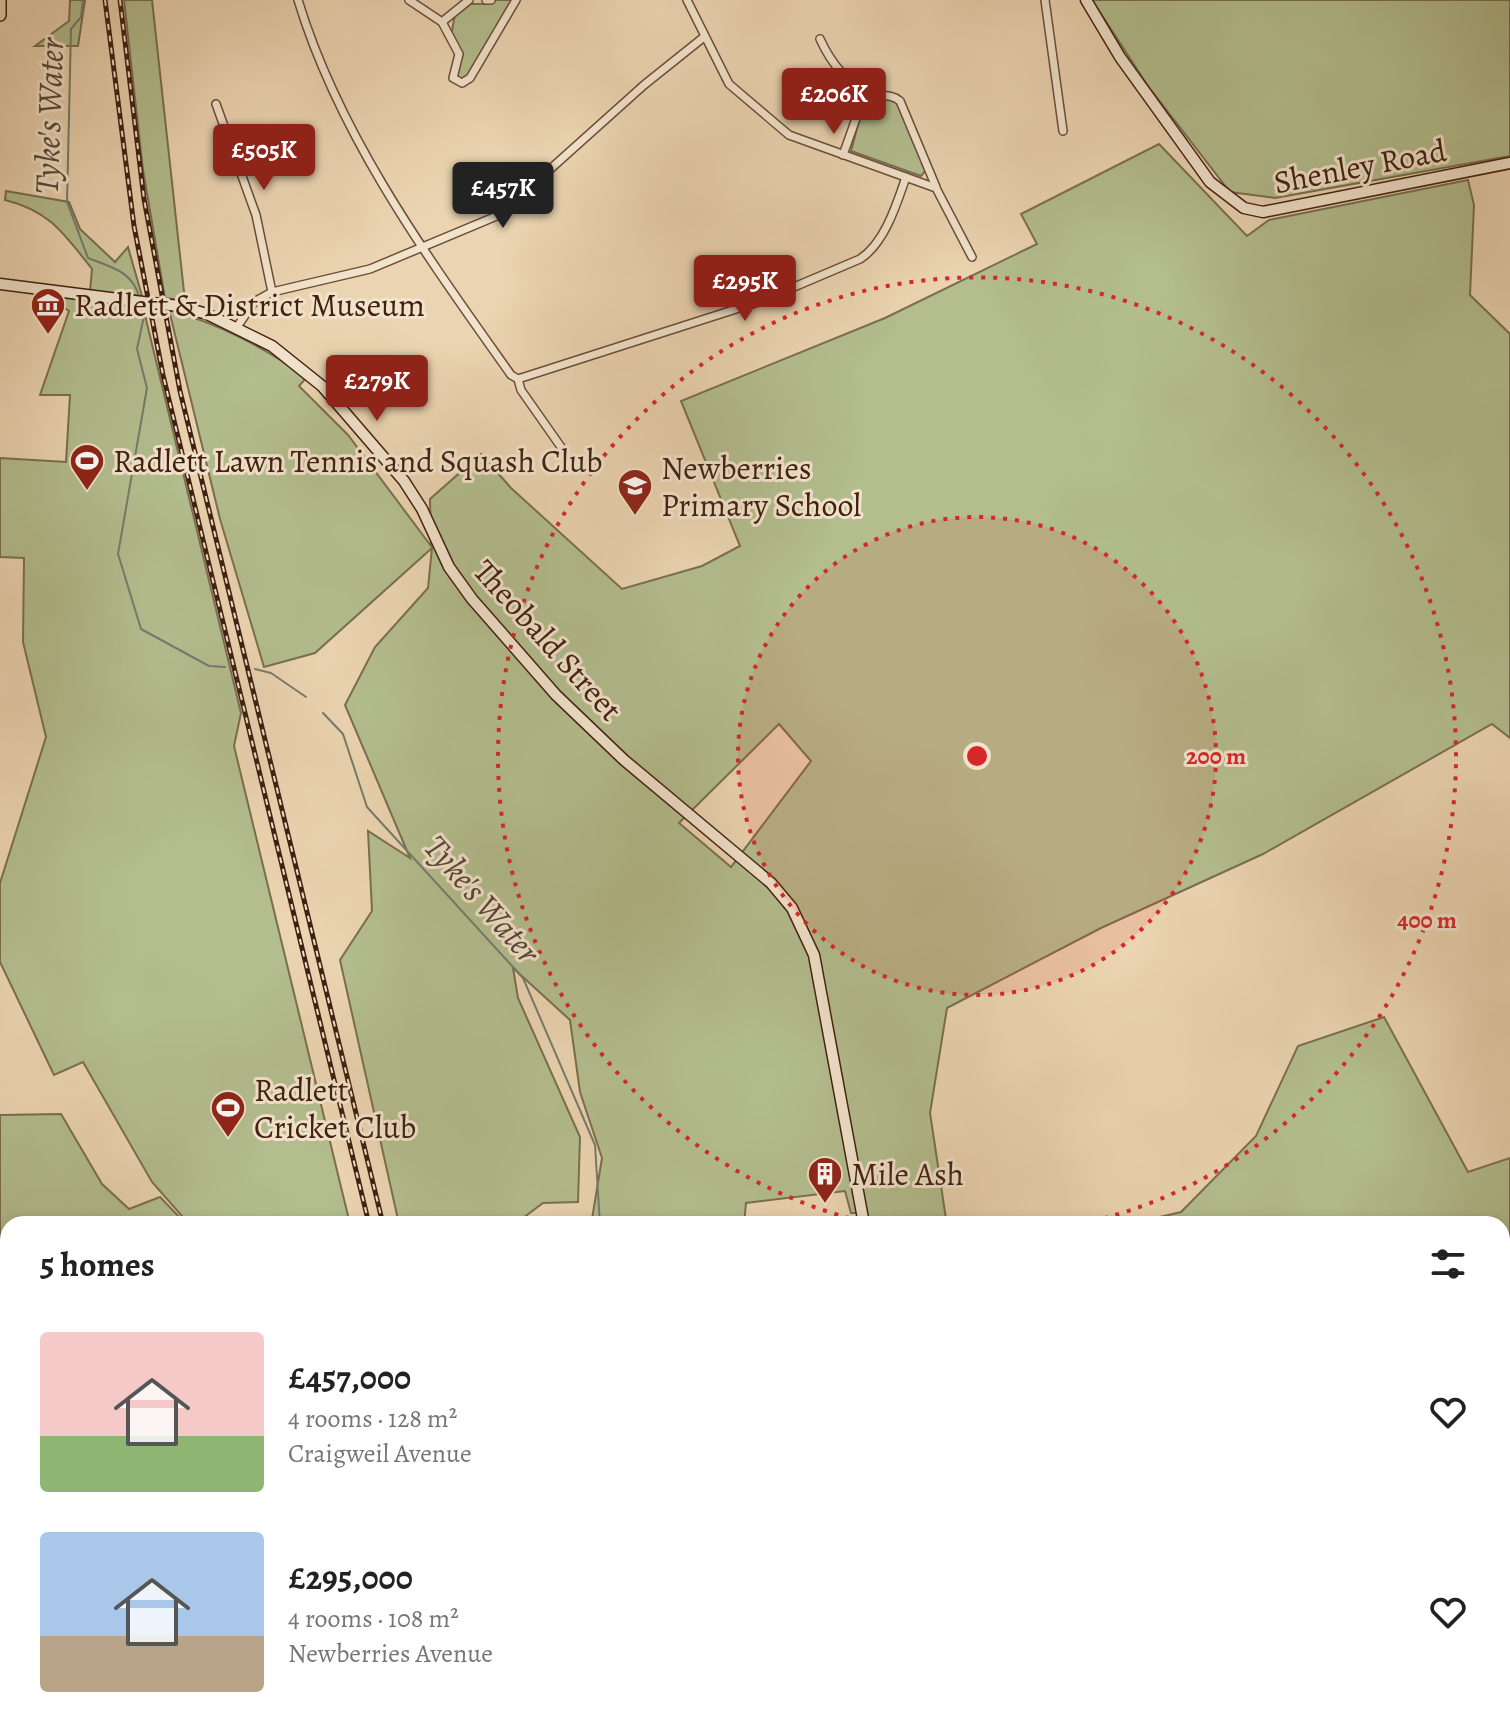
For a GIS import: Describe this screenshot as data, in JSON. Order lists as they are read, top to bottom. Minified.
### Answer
{"streets":{"street":["Shenley Road","Theobald Street"]},"water":["Tyke's Water"],"places":{"museum":["Radlett & District Museum"],"sports":["Radlett Lawn Tennis and Squash Club","Radlett Cricket Club"],"school or university":["Newberries Primary School"],"building":["Mile Ash"]},"page":{"price":["£206K","£505K","£457K","£295K","£279K"],"heading":"5 homes","list":[{"name":"£457,000","note":"4 rooms · 128 m² · Craigweil Avenue"},{"name":"£295,000","note":"4 rooms · 108 m² · Newberries Avenue"}]},"rings":["200 m","400 m"]}
